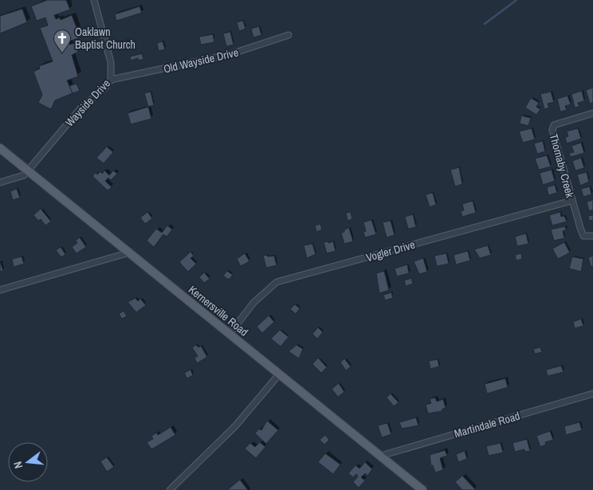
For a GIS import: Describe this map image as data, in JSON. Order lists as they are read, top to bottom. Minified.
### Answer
{"streets":{"main road":["Kernersville Road"],"street":["Old Wayside Drive","Wayside Drive","Thornaby Creek","Vogler Drive","Martindale Road"]},"crossings":[["Old Wayside Drive","Wayside Drive"],["Wayside Drive","Kernersville Road"],["Thornaby Creek","Vogler Drive"],["Vogler Drive","Kernersville Road"],["Kernersville Road","Martindale Road"]],"places":{"church":["Oaklawn Baptist Church"]},"north":"left"}
